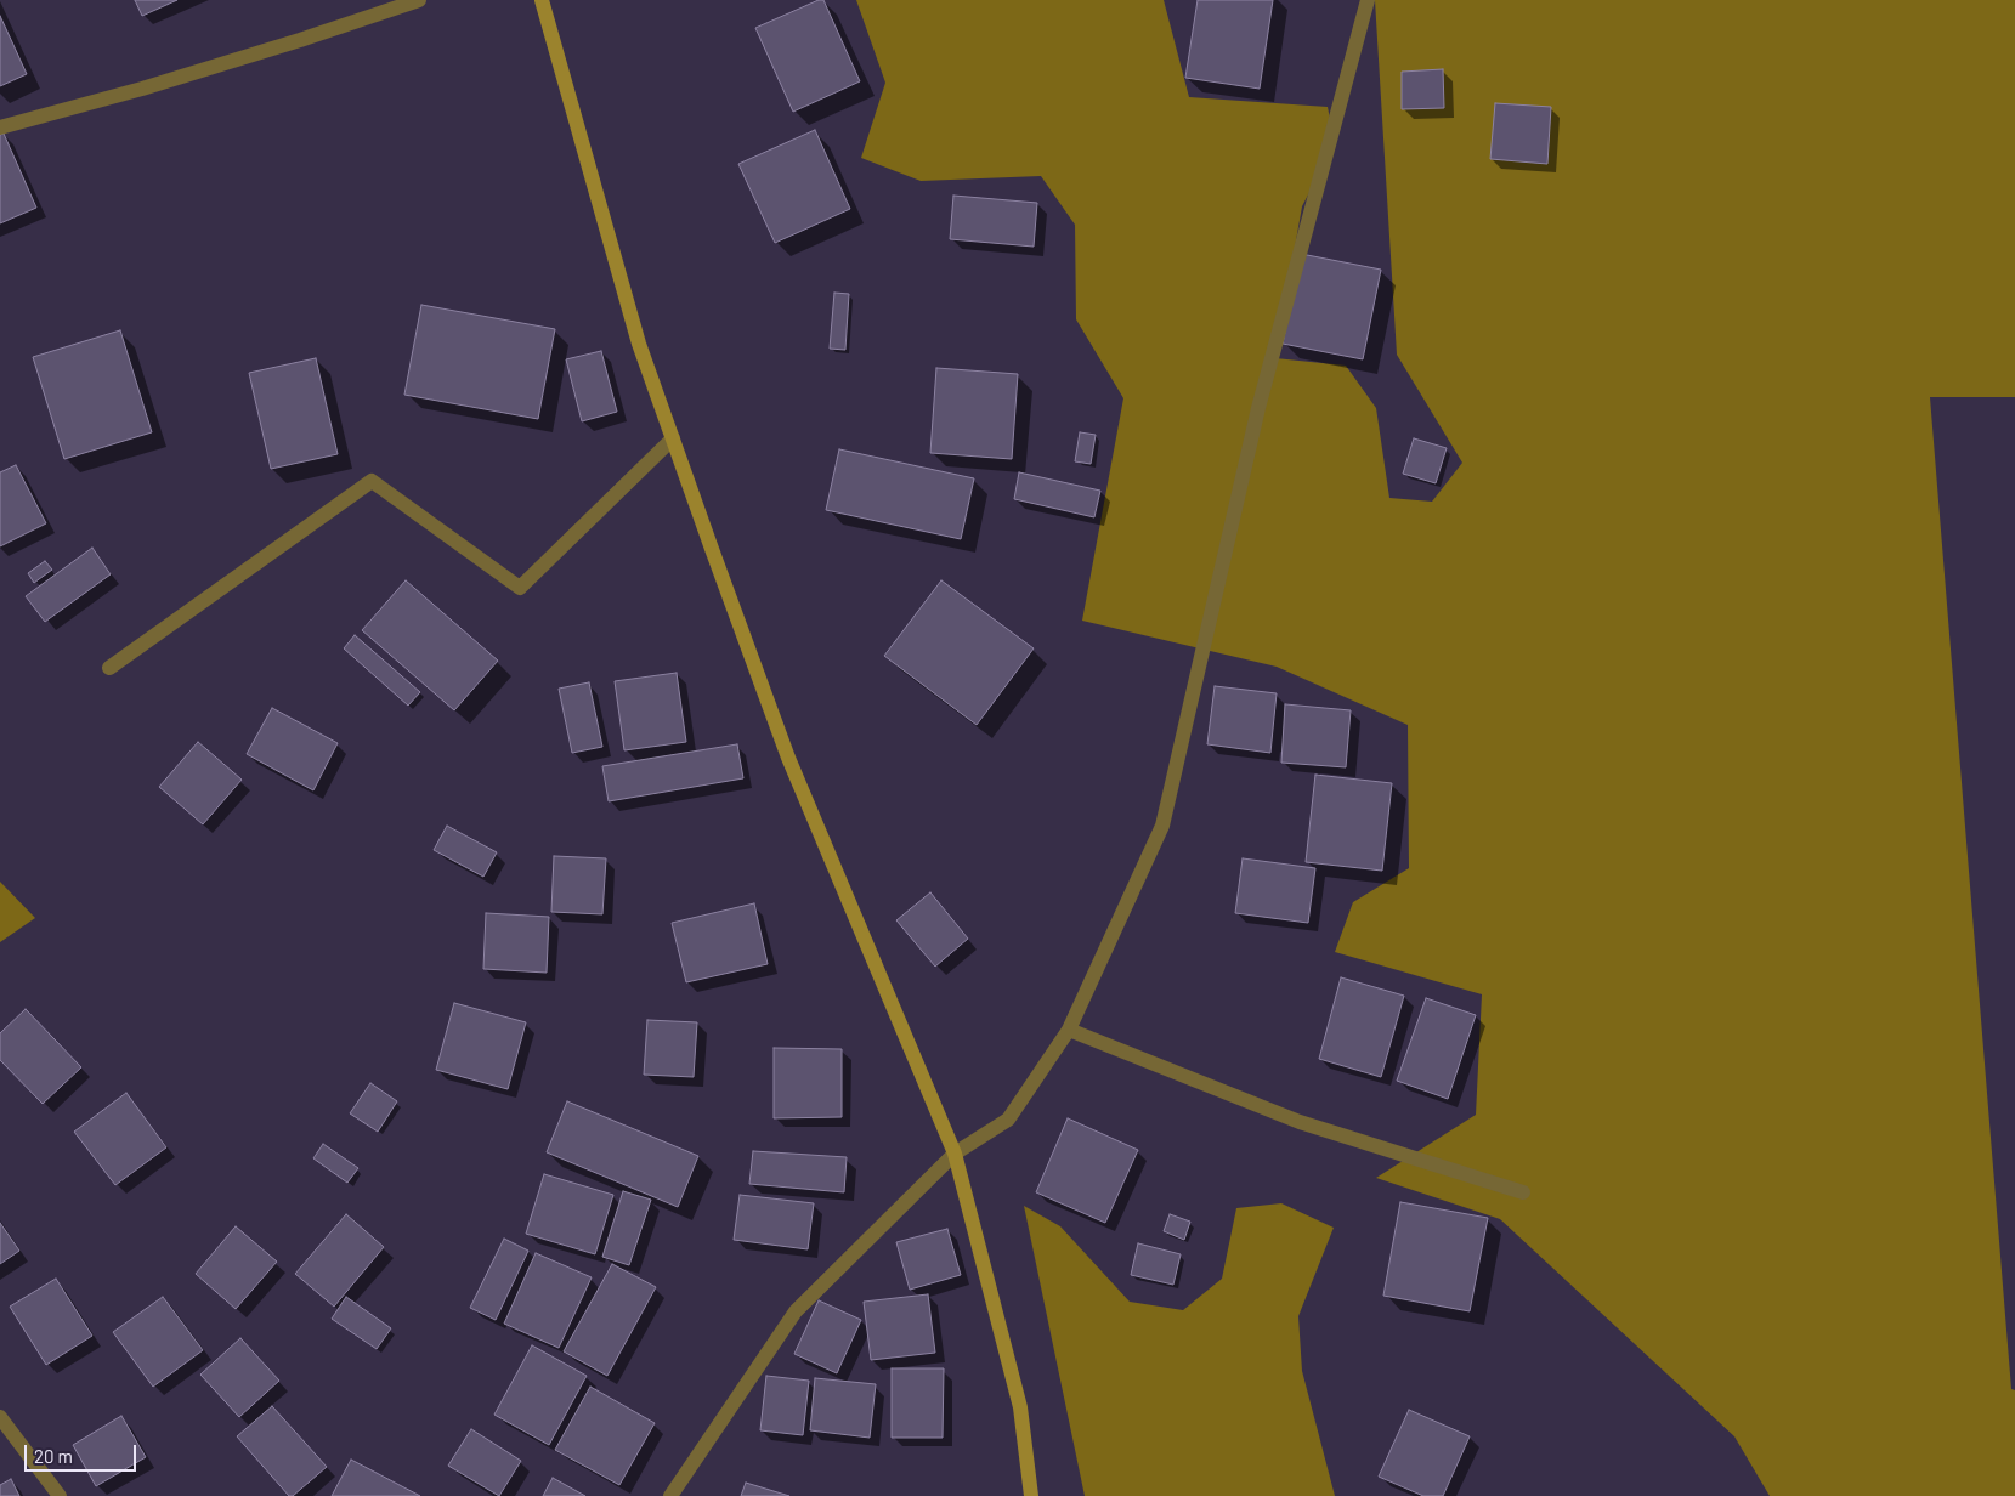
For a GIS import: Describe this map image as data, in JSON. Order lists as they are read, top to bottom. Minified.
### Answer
{"scale_bar":"20 m"}
